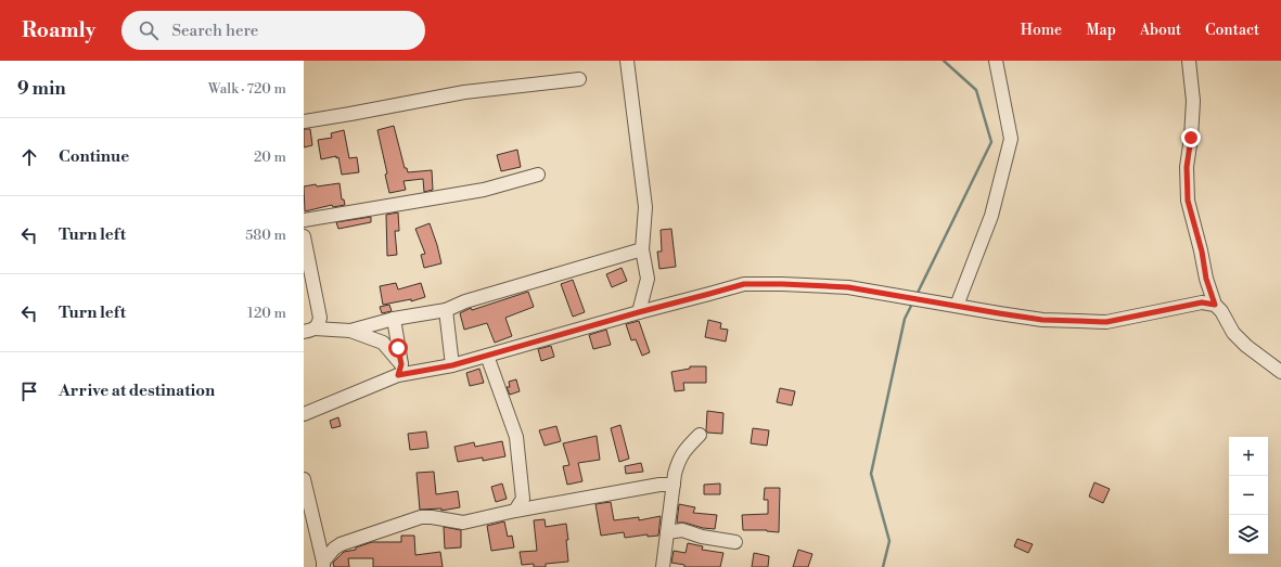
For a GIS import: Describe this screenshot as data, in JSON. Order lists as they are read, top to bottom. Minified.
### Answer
{"page":{"header":"Roamly","search":"Search here","nav":["Home","Map","About","Contact"],"heading":["9 min","Walk · 720 m"],"list":[["Continue","20 m"],["Turn left","580 m"],["Turn left","120 m"],"Arrive at destination"],"map_buttons":["+","−"]}}
